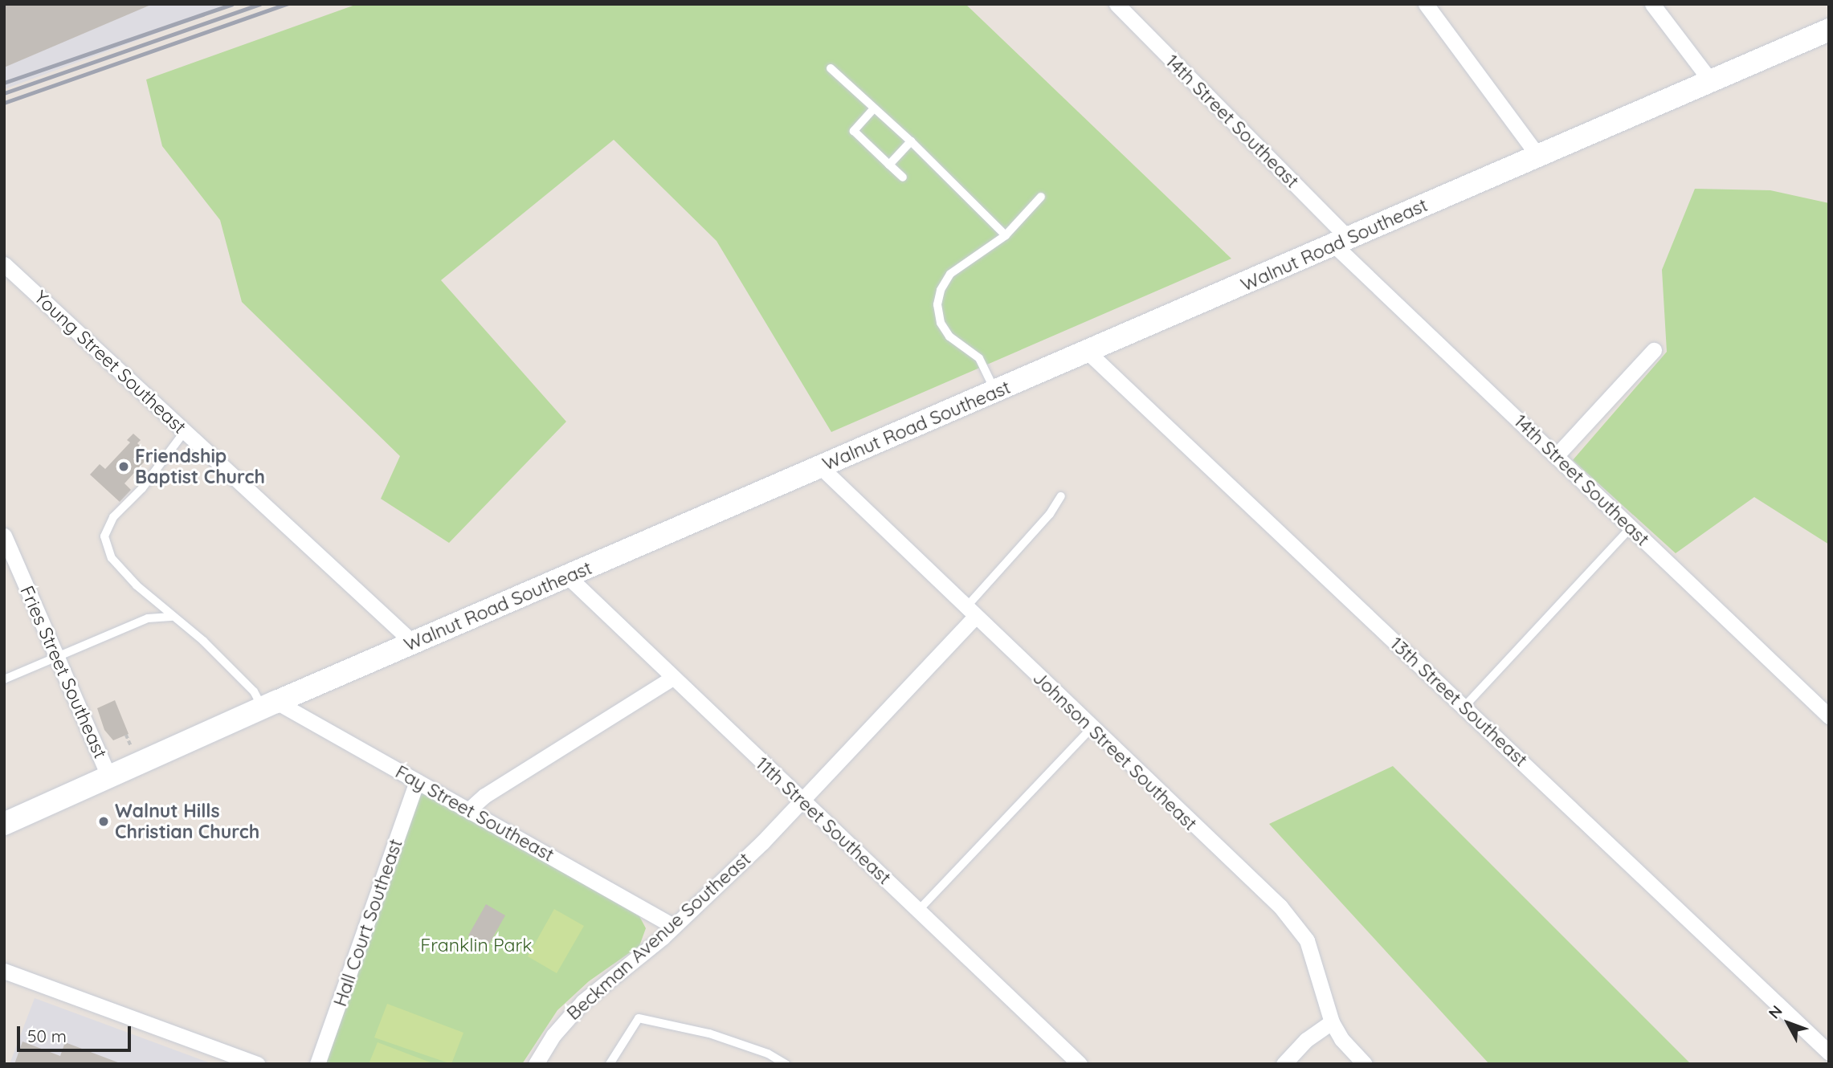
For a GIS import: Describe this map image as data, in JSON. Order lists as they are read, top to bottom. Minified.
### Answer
{"streets":{"main road":["Walnut Road Southeast"],"street":["14th Street Southeast","Young Street Southeast","Fries Street Southeast","13th Street Southeast","Johnson Street Southeast","Fay Street Southeast","11th Street Southeast","Hall Court Southeast","Beckman Avenue Southeast"]},"crossings":[["14th Street Southeast","Walnut Road Southeast"],["Walnut Road Southeast","Young Street Southeast"],["Walnut Road Southeast","Fries Street Southeast"],["Walnut Road Southeast","13th Street Southeast"],["Walnut Road Southeast","Johnson Street Southeast"],["Walnut Road Southeast","Fay Street Southeast"],["Walnut Road Southeast","11th Street Southeast"],["Johnson Street Southeast","Beckman Avenue Southeast"],["Fay Street Southeast","Hall Court Southeast"],["Fay Street Southeast","Beckman Avenue Southeast"],["11th Street Southeast","Beckman Avenue Southeast"]],"parks":["Franklin Park"],"places":["Friendship Baptist Church","Walnut Hills Christian Church"],"scale_bar":"50 m","north":"top left"}
